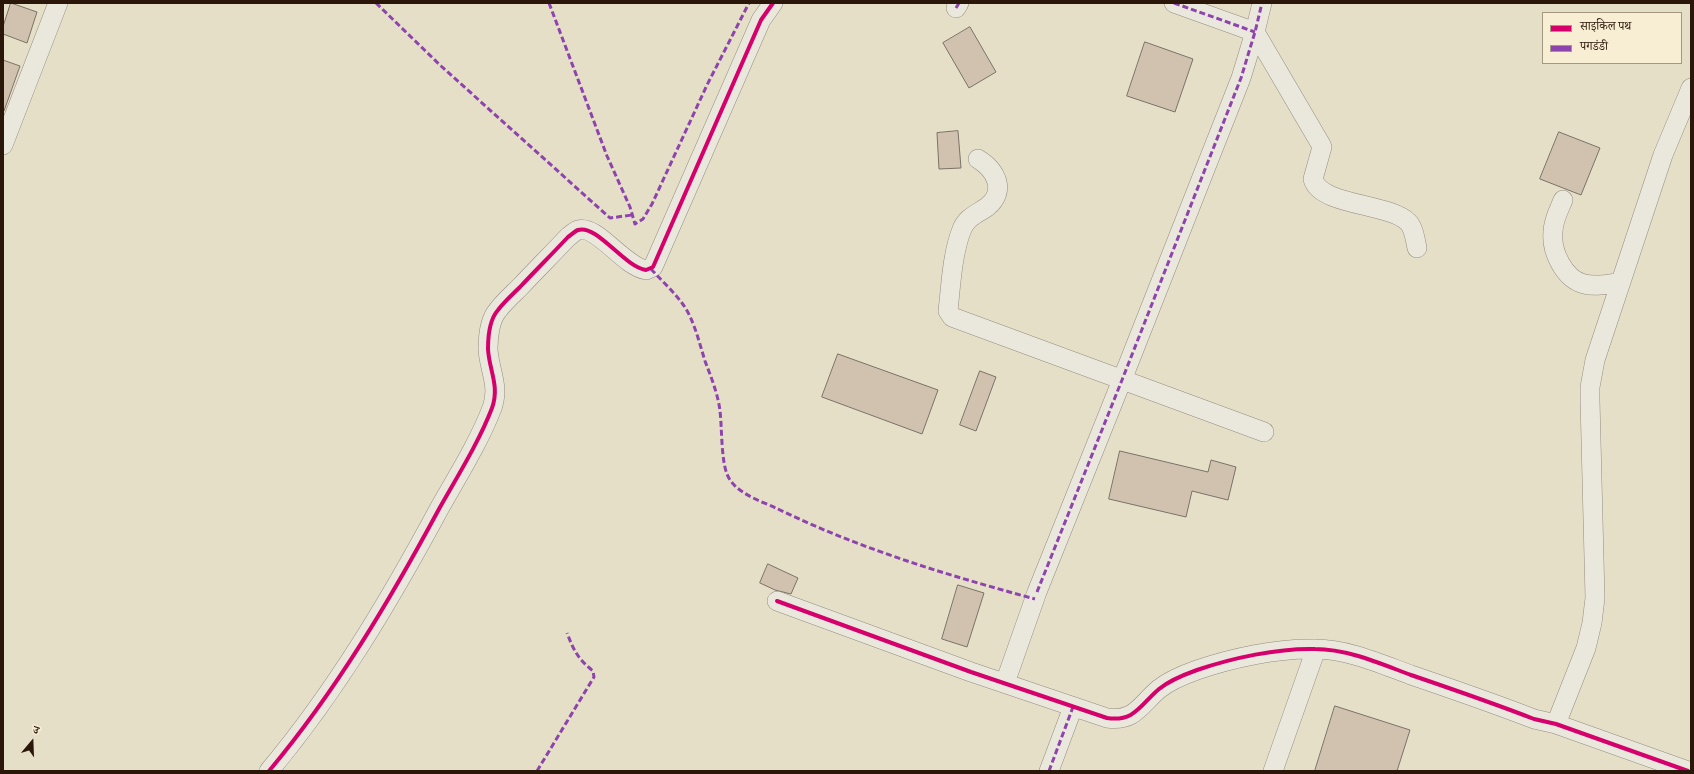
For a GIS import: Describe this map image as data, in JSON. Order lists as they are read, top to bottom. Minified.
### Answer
{"legend":["साइकिल पथ","पगडंडी"],"north":"top"}
